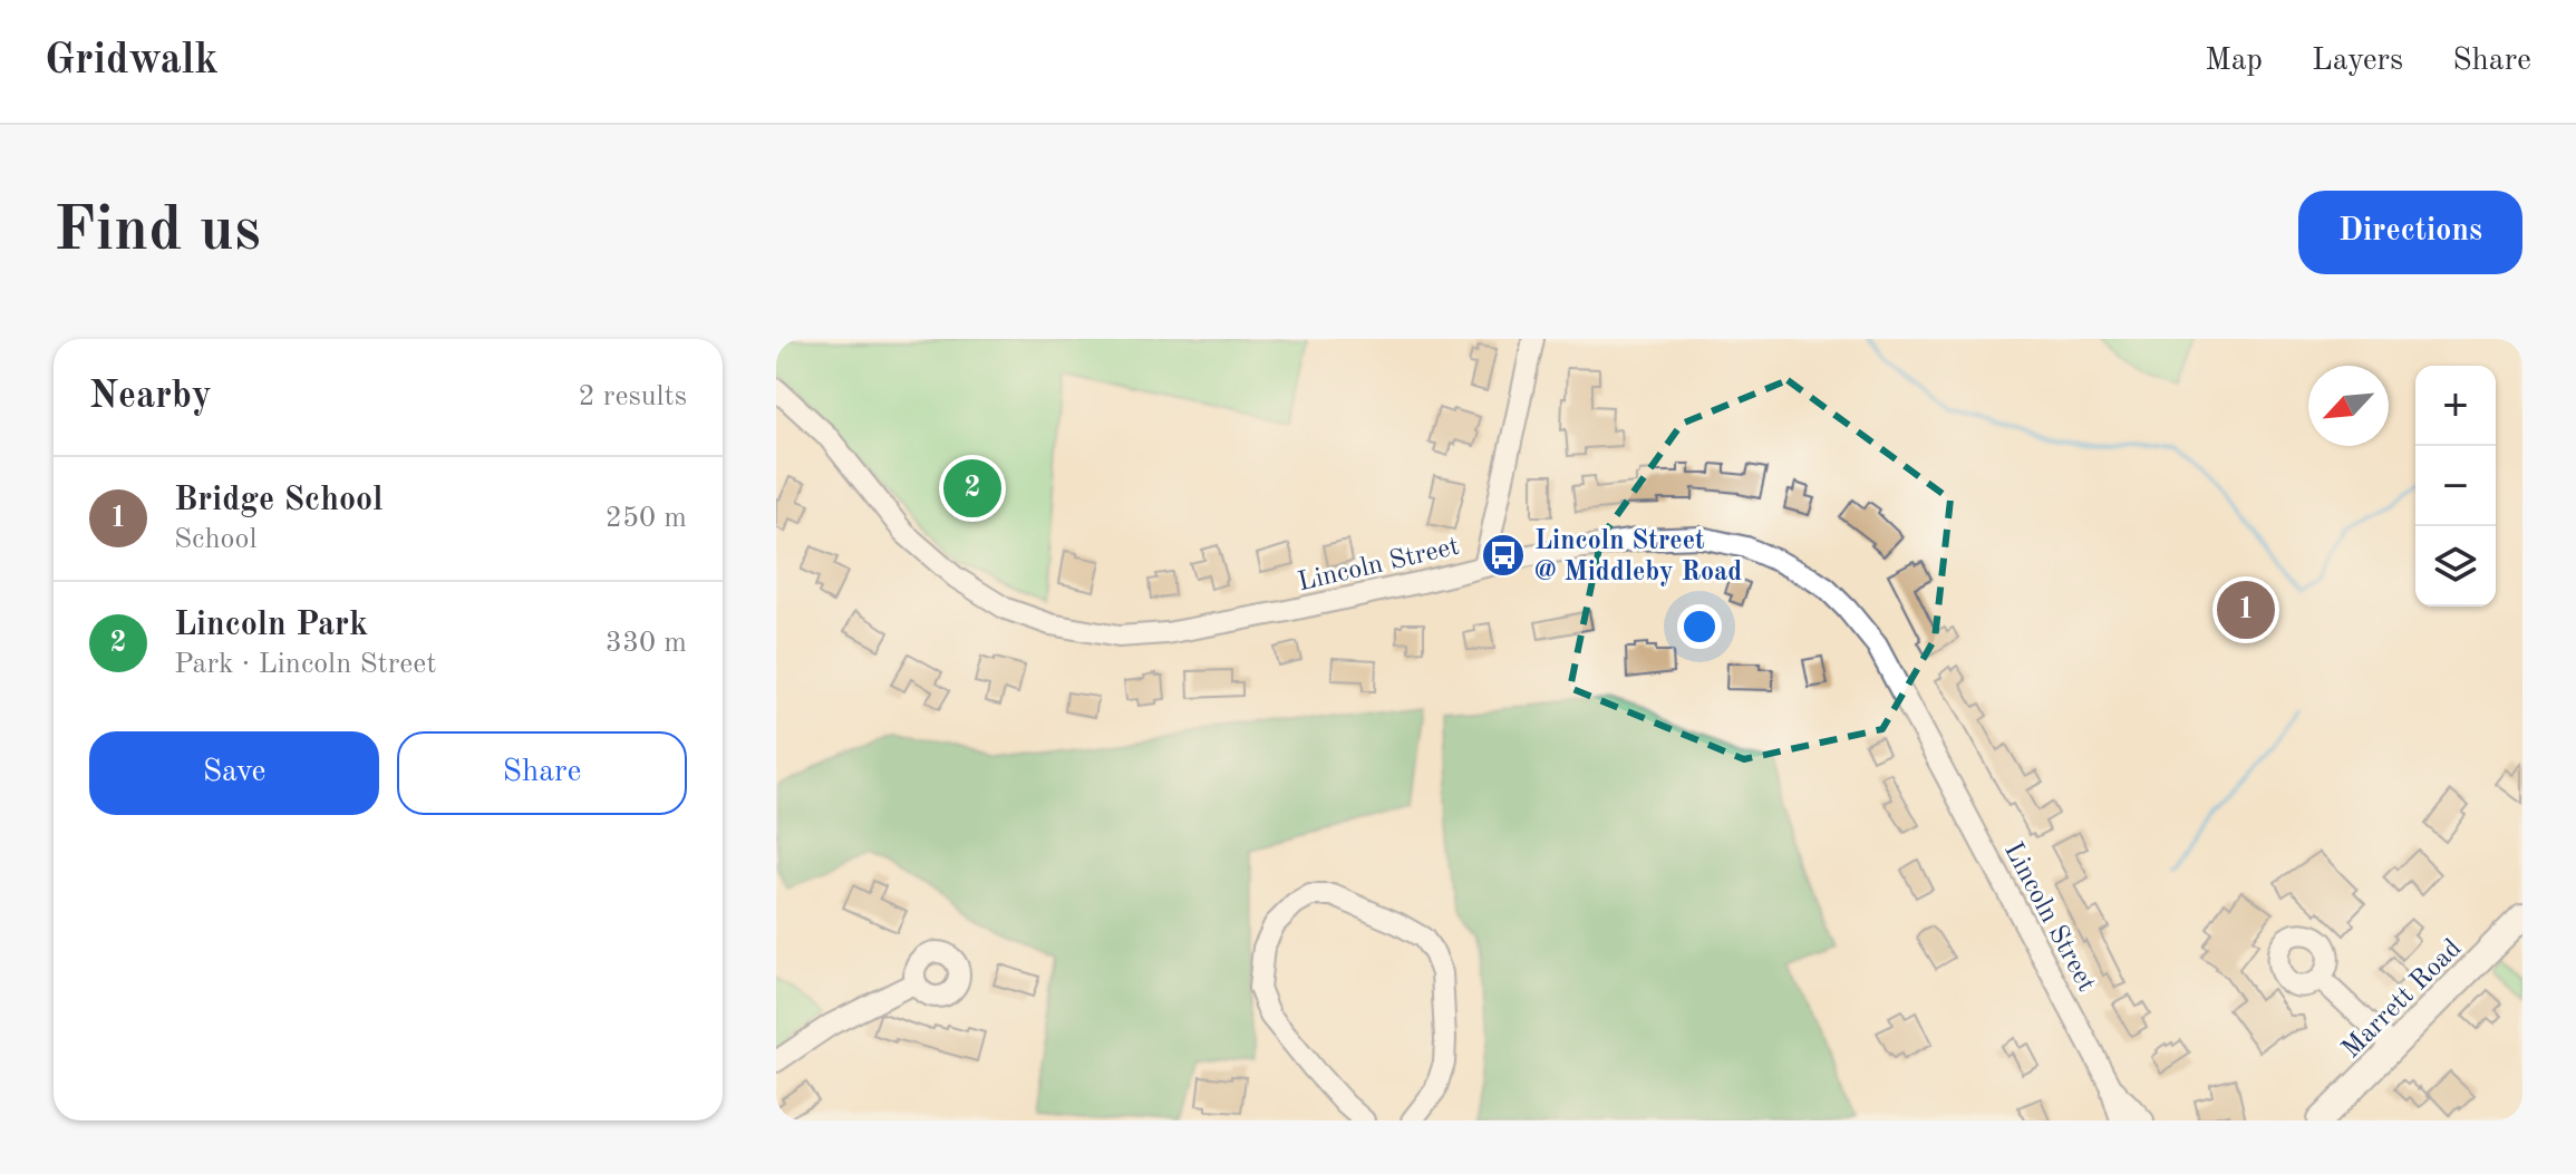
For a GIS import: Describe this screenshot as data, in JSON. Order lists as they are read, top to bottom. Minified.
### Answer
{"streets":{"main road":["Marrett Road"],"street":["Lincoln Street"]},"places":{"bus stop":["Lincoln Street @ Middleby Road"]},"north":"bottom left","page":{"header":"Gridwalk","nav":["Map","Layers","Share"],"buttons":["Directions",["Save","Share"]],"title":"Find us","heading":["Nearby","2 results"],"map_buttons":["+","−"],"list":[{"mark":"1","name":"Bridge School","note":"School","value":"250 m"},{"mark":"2","name":"Lincoln Park","note":"Park · Lincoln Street","value":"330 m"}],"pins":["2","1"]}}
